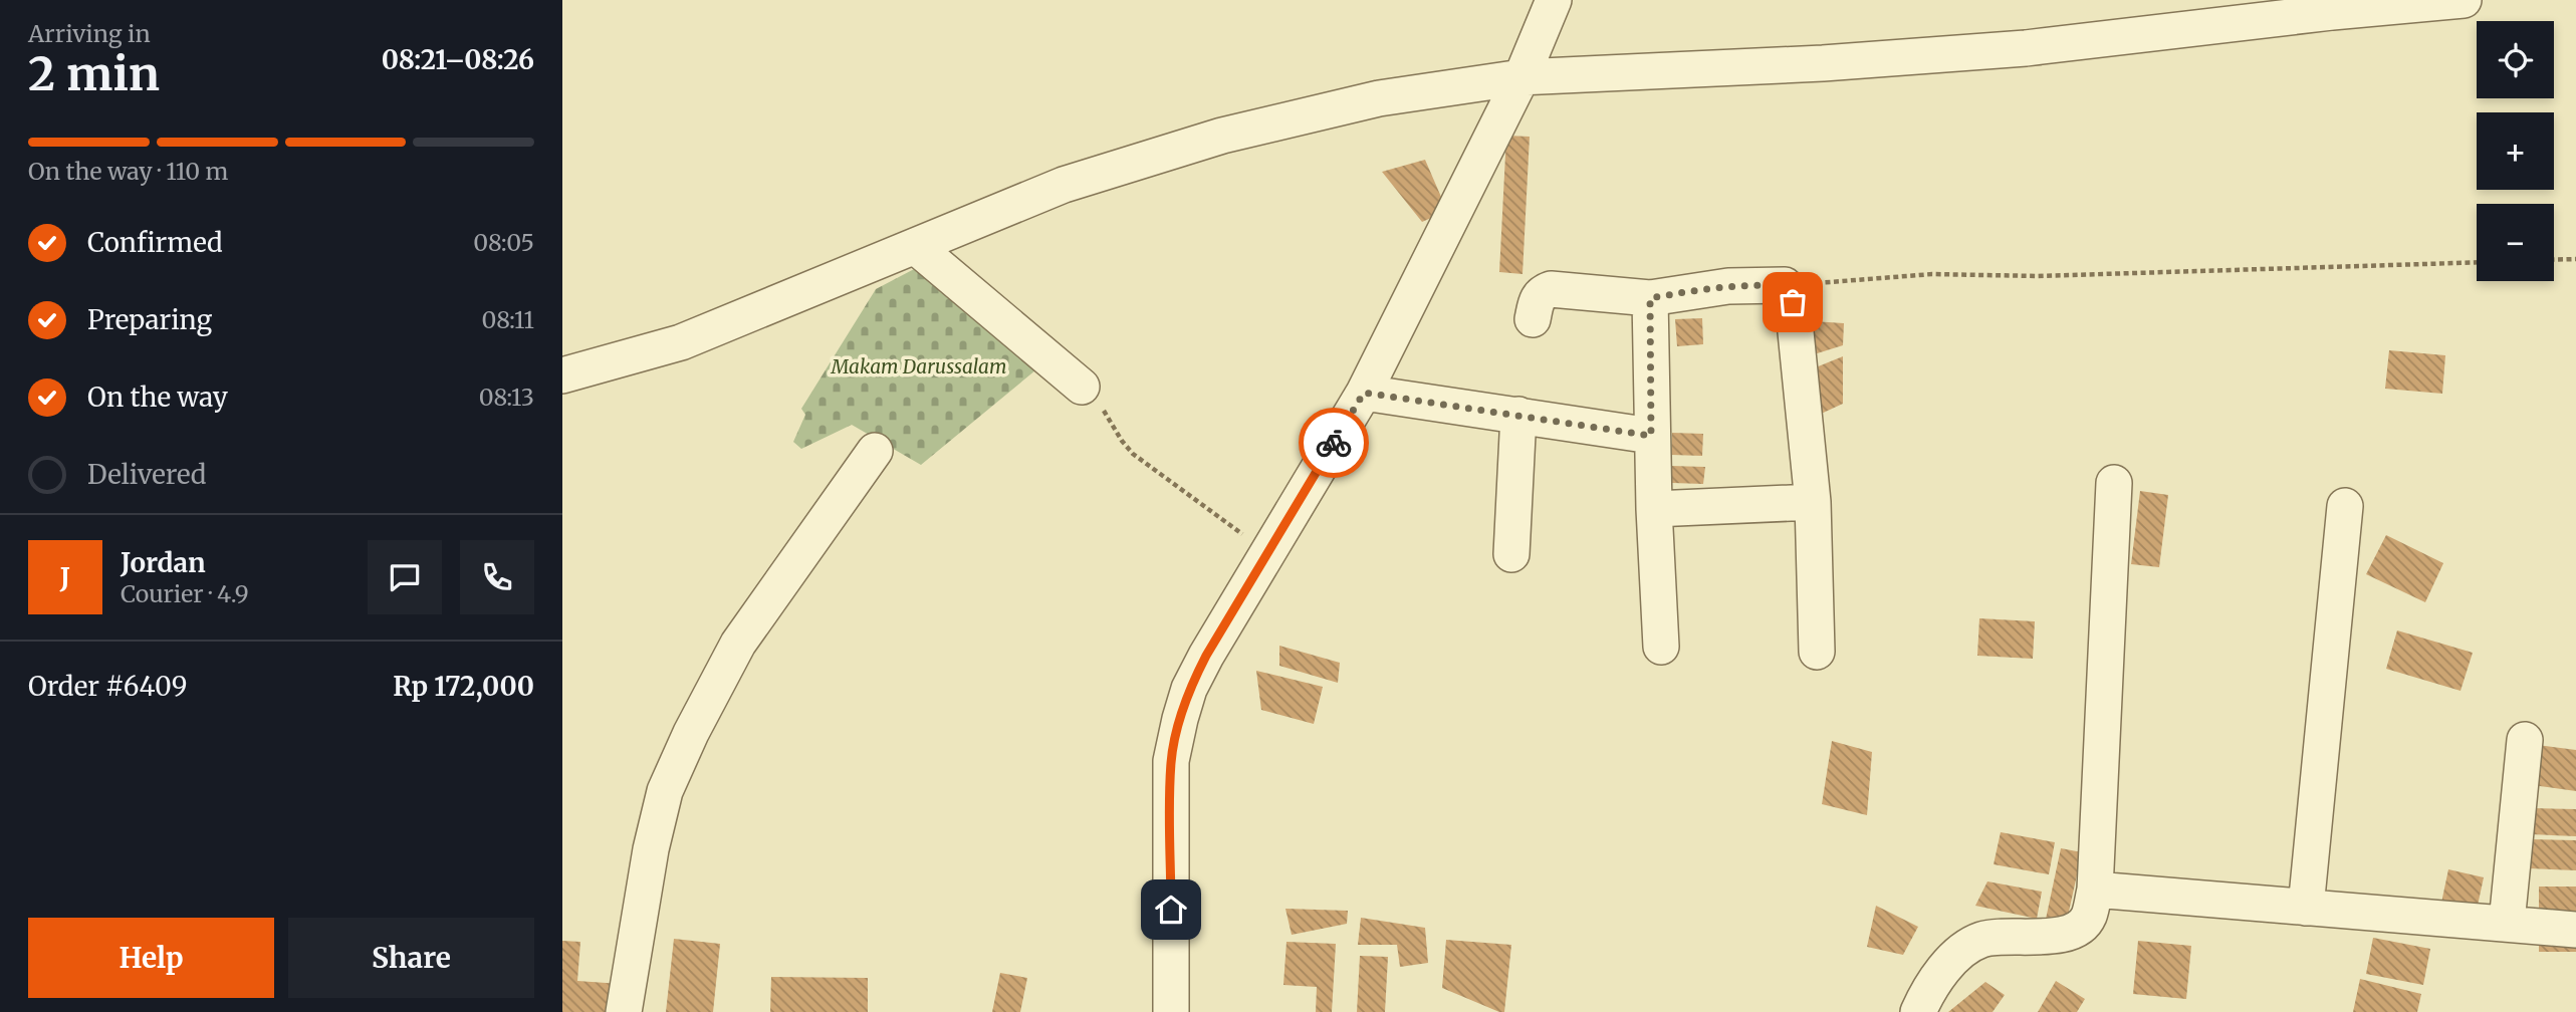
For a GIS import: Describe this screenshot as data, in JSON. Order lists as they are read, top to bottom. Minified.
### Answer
{"parks":["Makam Darussalam"],"page":{"heading":["2 min","Arriving in","08:21–08:26"],"panel":["Jordan","Courier · 4.9","Order #6409","Rp 172,000"],"map_buttons":["+","−"],"bar":"On the way · 110 m","list":[["Confirmed","08:05"],["Preparing","08:11"],["On the way","08:13"],"Delivered"],"round":"J","buttons":["Help","Share"]}}
